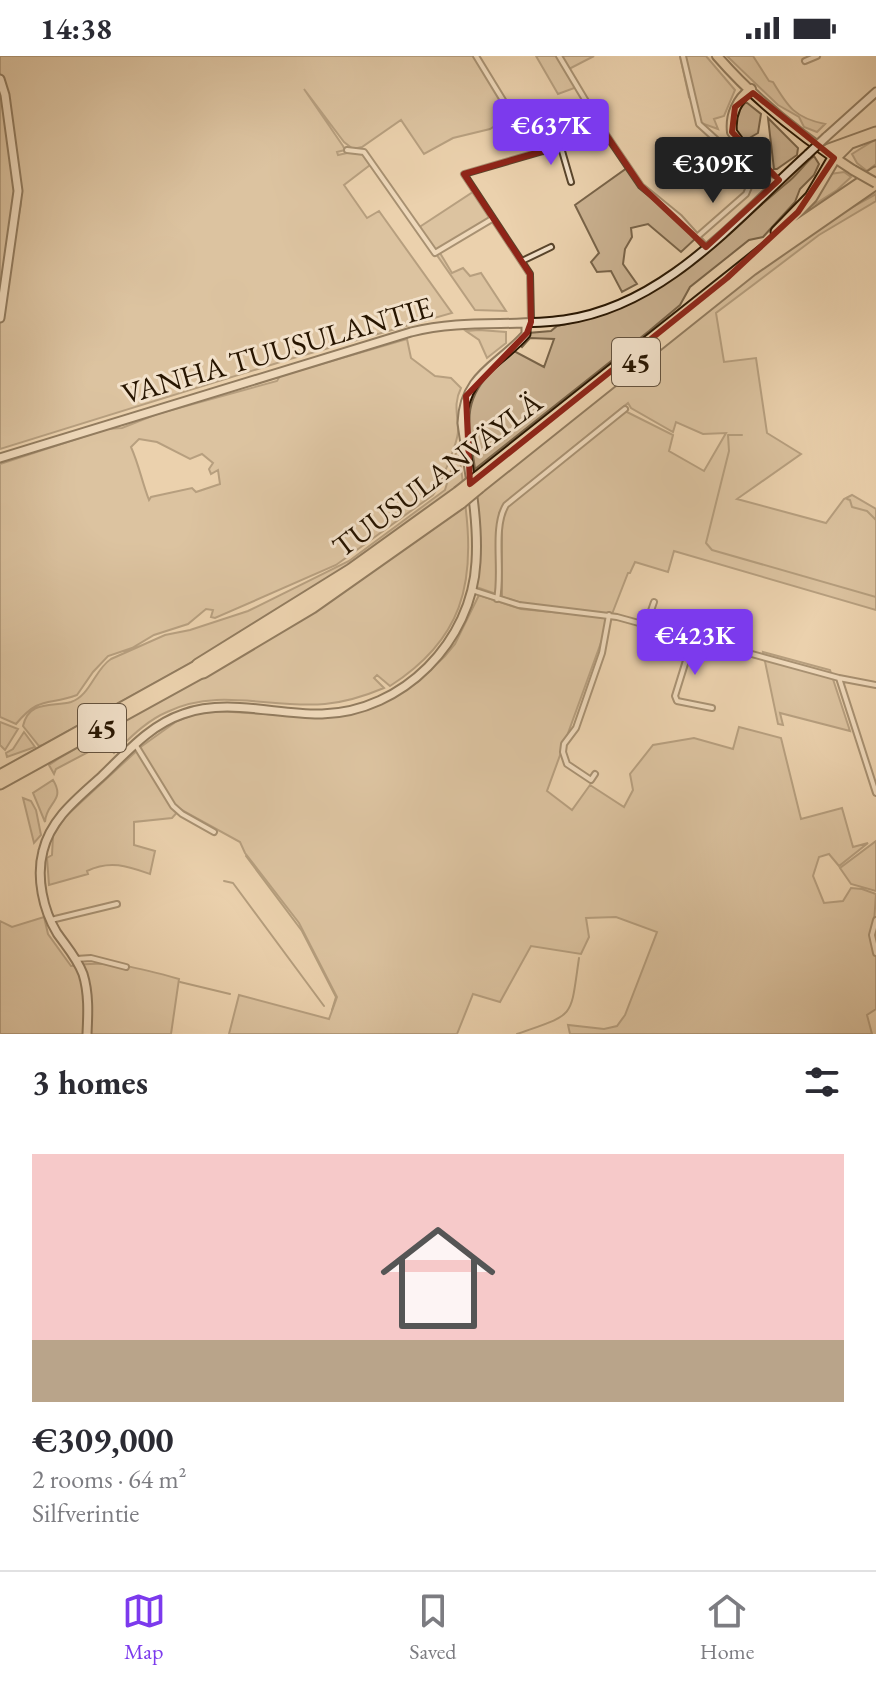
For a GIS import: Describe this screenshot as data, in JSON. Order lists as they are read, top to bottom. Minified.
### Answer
{"streets":{"highway":["45","TUUSULANVÄYLÄ"],"main road":["VANHA TUUSULANTIE"]},"page":{"status":"14:38","price":["€637K","€309K","€423K"],"heading":"3 homes","list":[{"name":"€309,000","note":"2 rooms · 64 m² · Silfverintie"}],"tabs":["Map","Saved","Home"]}}
